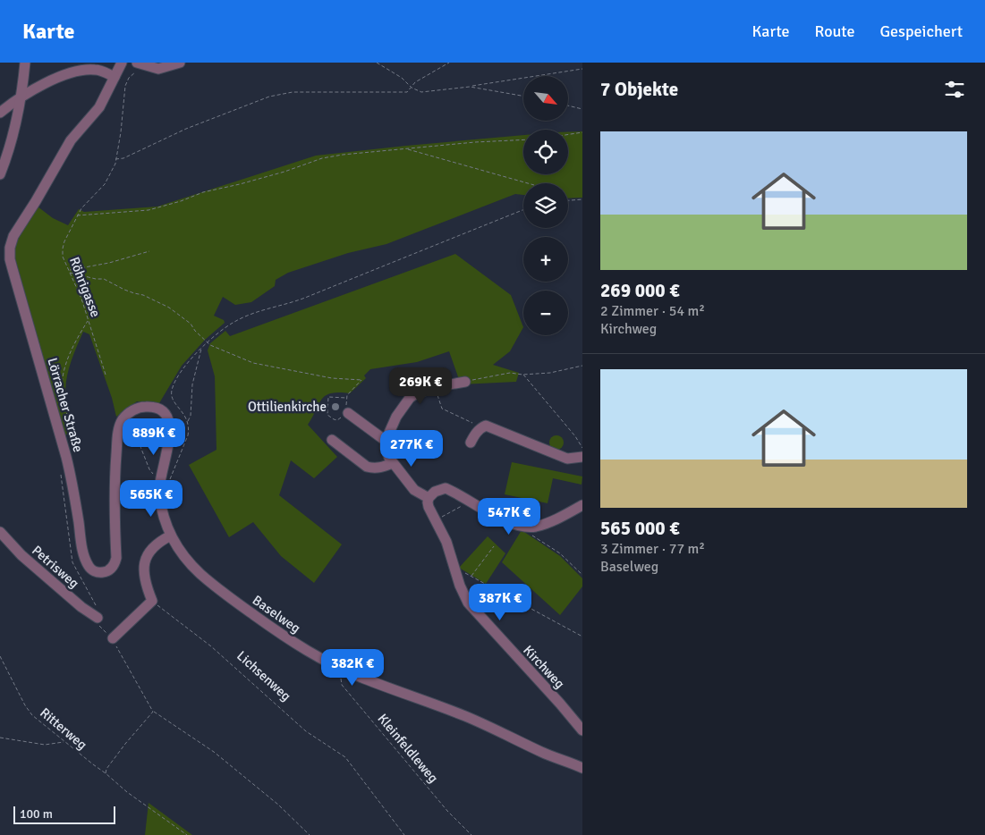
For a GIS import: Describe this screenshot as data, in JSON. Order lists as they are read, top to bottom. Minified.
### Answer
{"streets":{"street":["Lörracher Straße","Petrisweg","Baselweg","Kirchweg"],"path":["Röhrigasse","Lichsenweg","Ritterweg","Kleinfeldleweg"]},"crossings":[["Lörracher Straße","Baselweg"],["Baselweg","Kleinfeldleweg"]],"places":["Ottilienkirche"],"scale_bar":"100 m","north":"bottom right","page":{"header":"Karte","nav":["Karte","Route","Gespeichert"],"heading":"7 Objekte","map_buttons":["+","−"],"list":[{"name":"269 000 €","note":"2 Zimmer · 54 m² · Kirchweg"},{"name":"565 000 €","note":"3 Zimmer · 77 m² · Baselweg"}],"price":["269K €","889K €","277K €","565K €","547K €","387K €","382K €"],"scale":"100 m"}}
